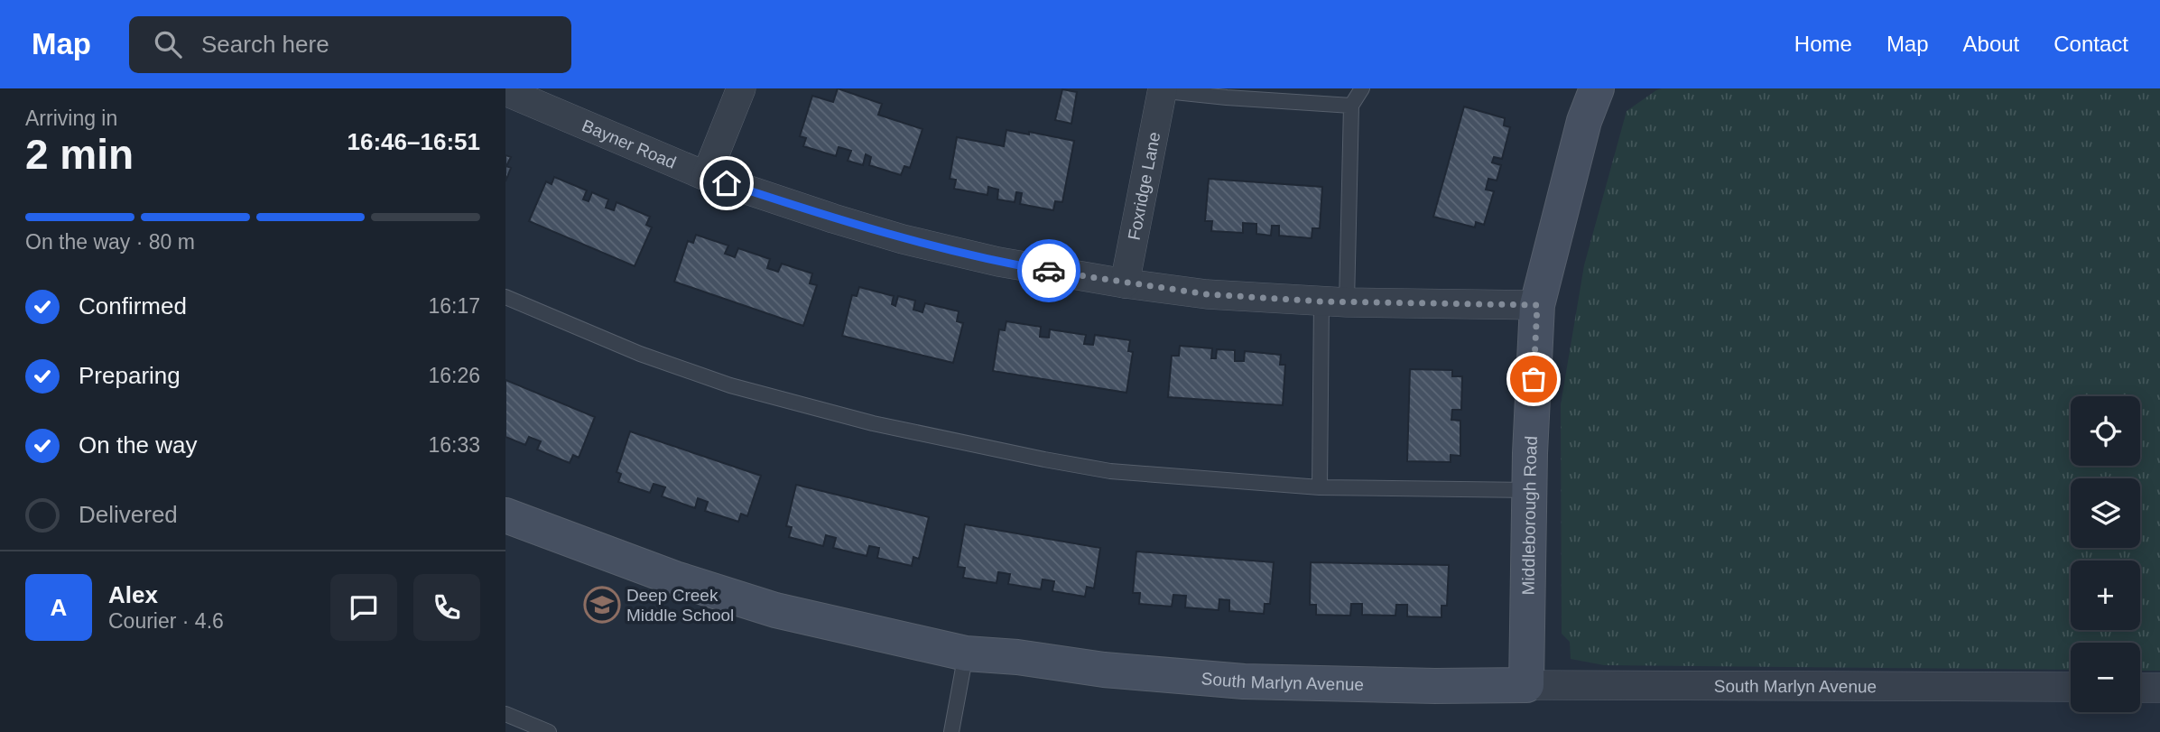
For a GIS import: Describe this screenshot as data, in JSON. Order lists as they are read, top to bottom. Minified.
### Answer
{"streets":{"street":["Bayner Road","Foxridge Lane","Middleborough Road","South Marlyn Avenue"]},"crossings":[["Bayner Road","Foxridge Lane"],["Bayner Road","Middleborough Road"],["Middleborough Road","South Marlyn Avenue"]],"places":{"school or university":["Deep Creek Middle School"]},"page":{"header":"Map","search":"Search here","nav":["Home","Map","About","Contact"],"heading":["2 min","Arriving in","16:46–16:51"],"panel":["Alex","Courier · 4.6"],"bar":"On the way · 80 m","list":[["Confirmed","16:17"],["Preparing","16:26"],["On the way","16:33"],"Delivered"],"map_buttons":["+","−"],"round":"A"}}
